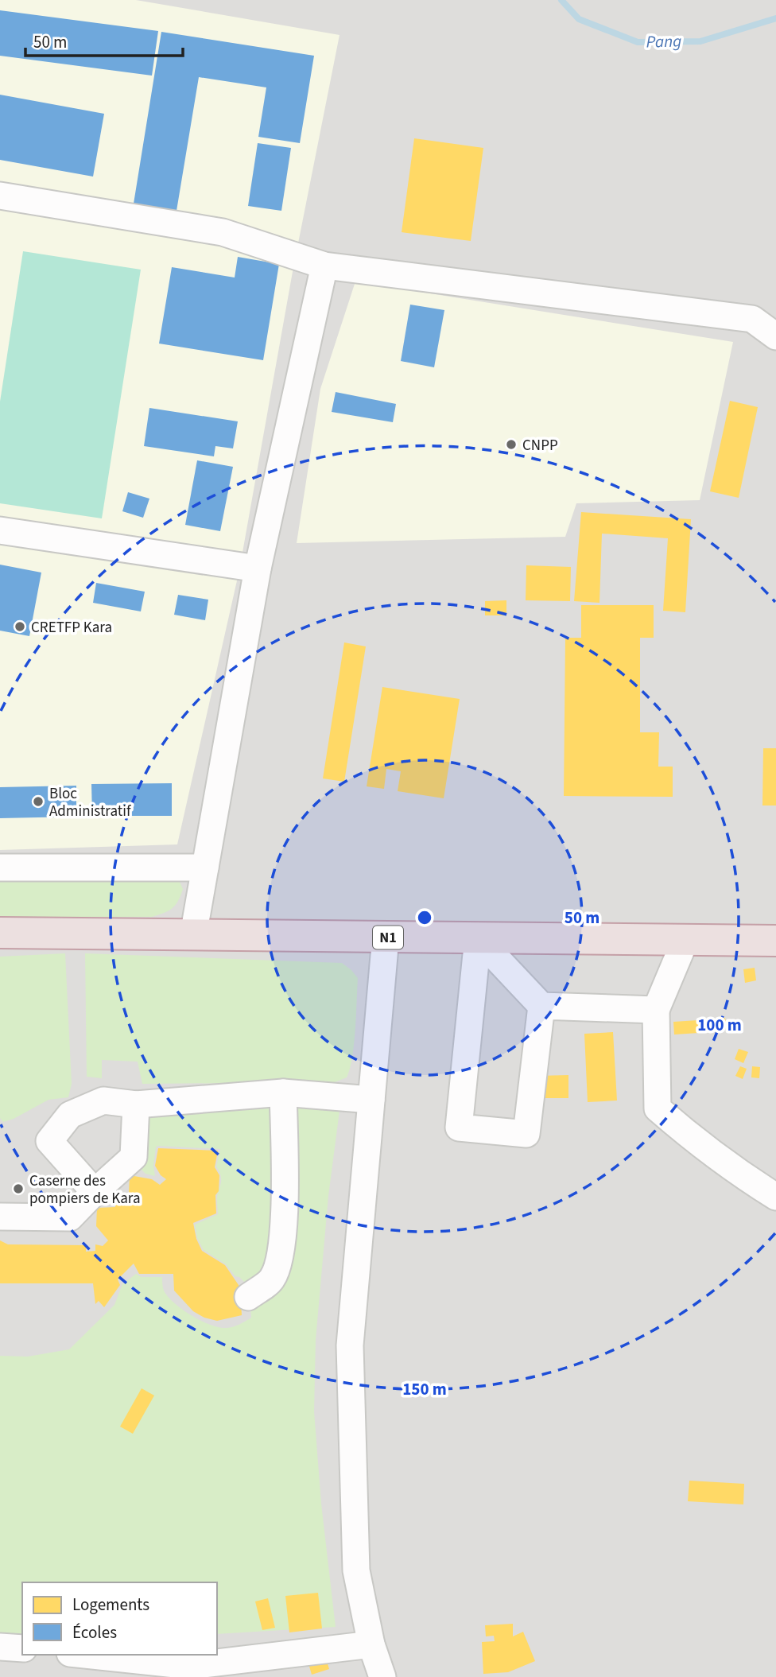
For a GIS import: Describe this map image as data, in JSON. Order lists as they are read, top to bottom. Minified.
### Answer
{"streets":{"highway":["N1"]},"water":["Pang"],"places":["CNPP","CRETFP Kara","Bloc Administratif","Caserne des pompiers de Kara"],"legend":["Logements","Écoles"],"scale_bar":"50 m","rings":["50 m","100 m","150 m"]}
